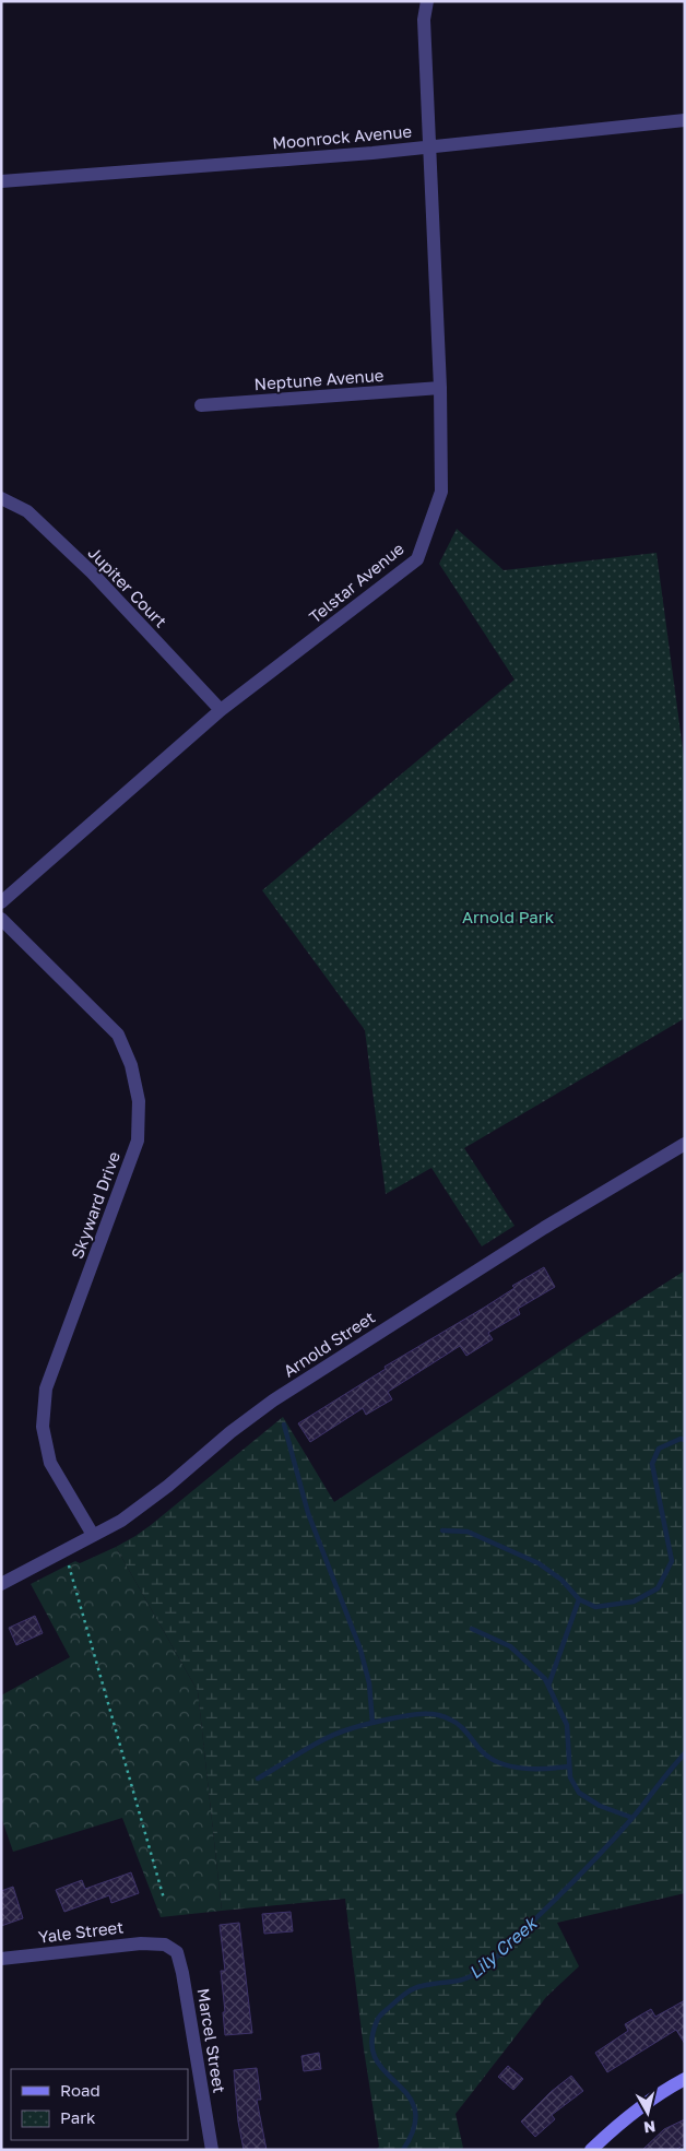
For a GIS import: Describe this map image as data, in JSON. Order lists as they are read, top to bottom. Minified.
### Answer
{"streets":{"street":["Moonrock Avenue","Neptune Avenue","Telstar Avenue","Jupiter Court","Skyward Drive","Arnold Street","Yale Street","Marcel Street"]},"crossings":[["Moonrock Avenue","Telstar Avenue"],["Neptune Avenue","Telstar Avenue"],["Telstar Avenue","Jupiter Court"],["Skyward Drive","Arnold Street"],["Yale Street","Marcel Street"]],"water":["Lily Creek"],"parks":["Arnold Park"],"legend":["Road","Park"],"north":"bottom"}
